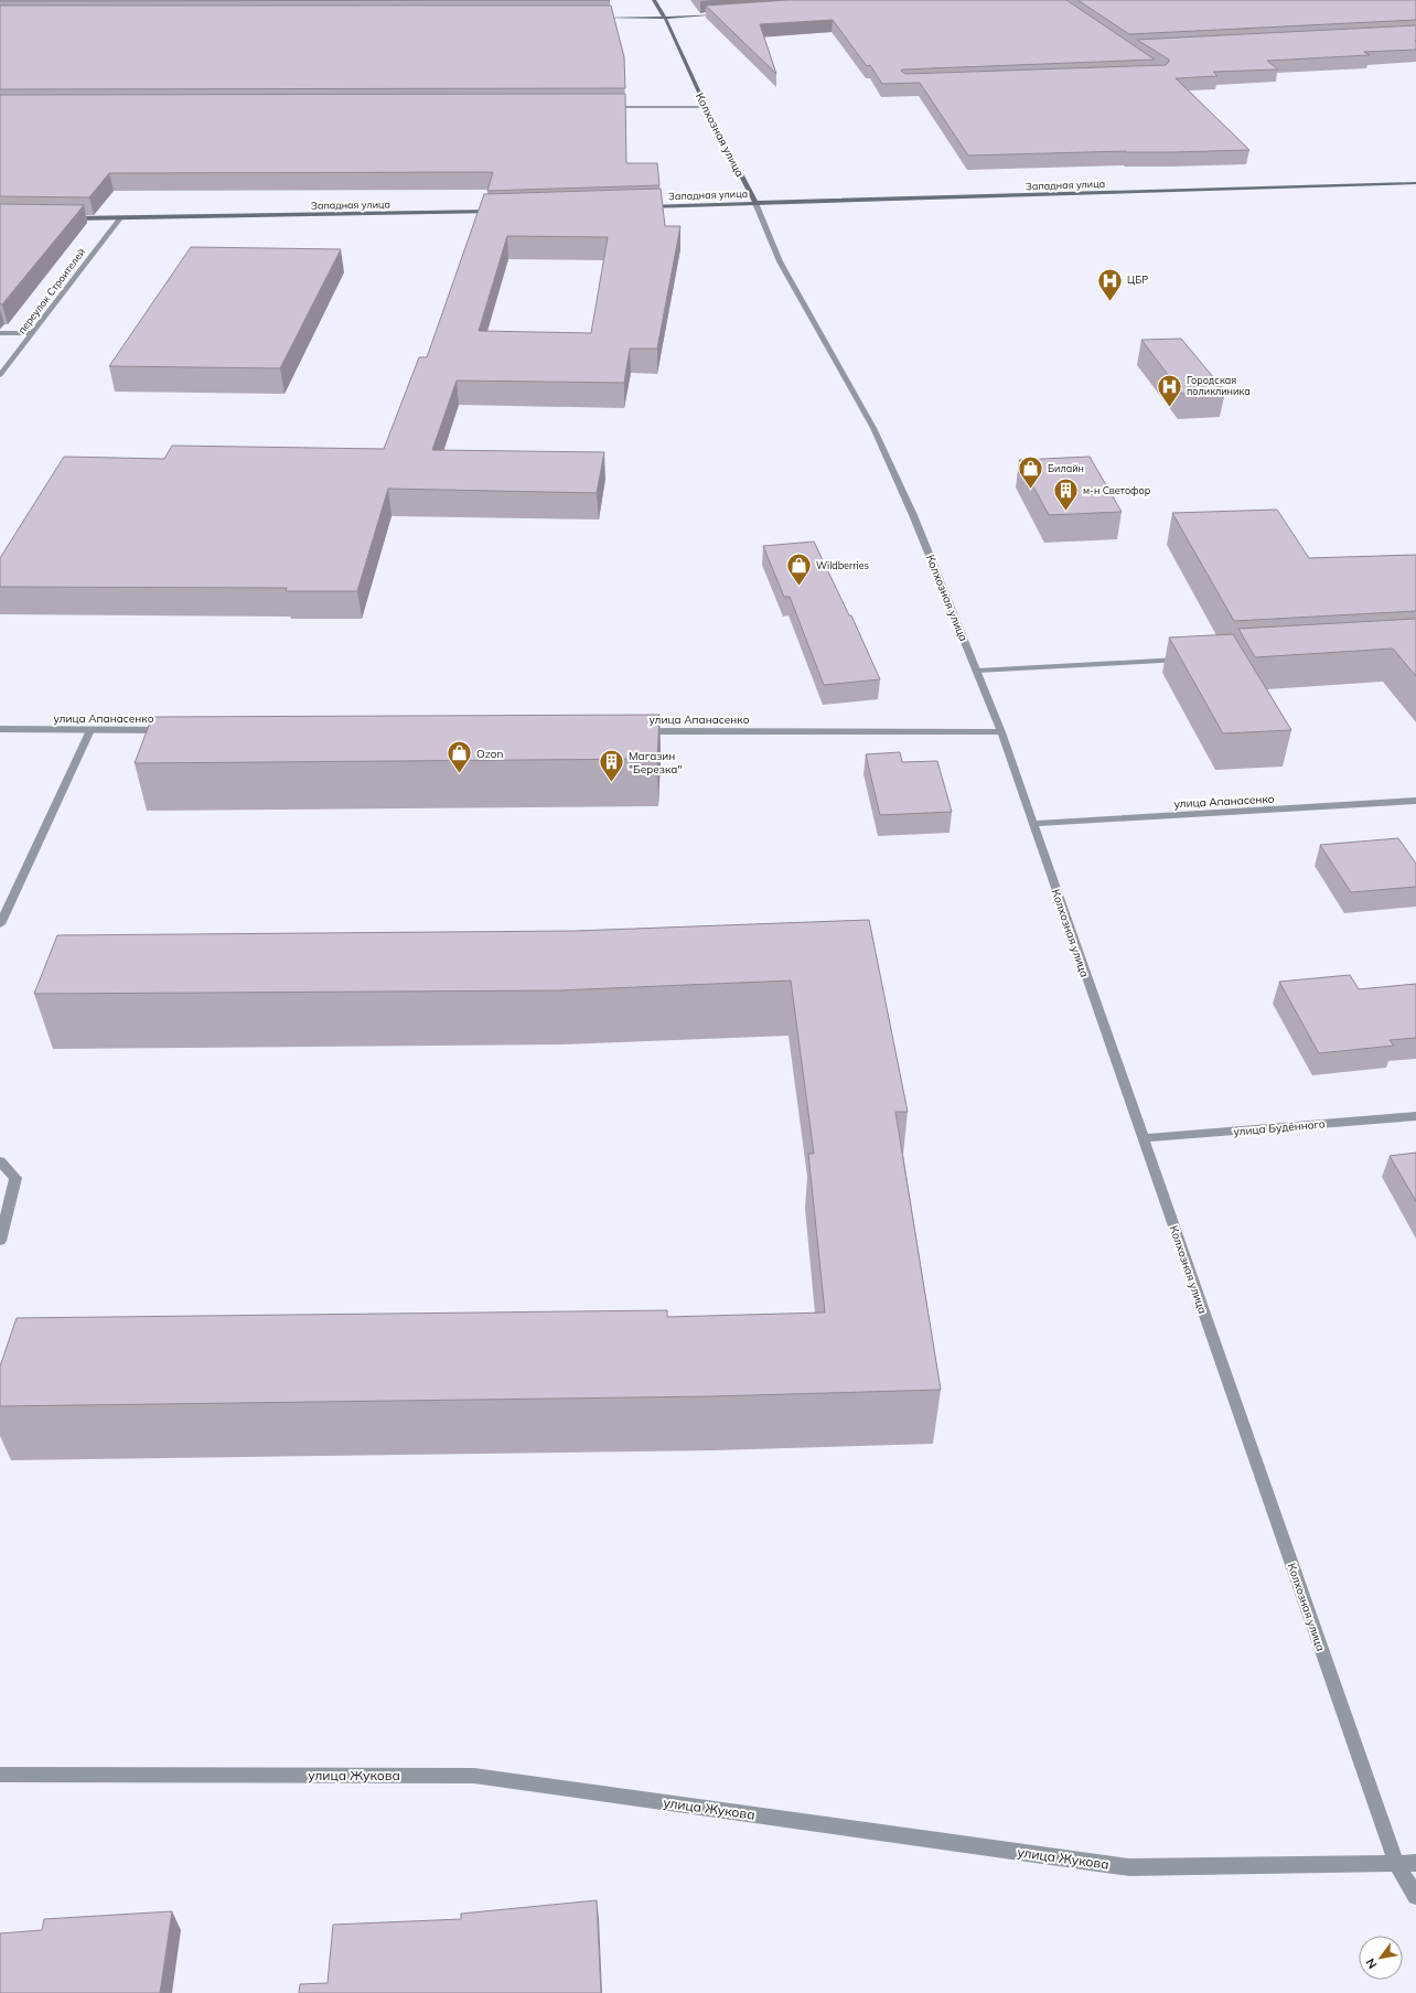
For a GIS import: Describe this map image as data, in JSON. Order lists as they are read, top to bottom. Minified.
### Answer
{"streets":{"street":["Колхозная улица","Западная улица","переулок Строителей","улица Апанасенко","улица Будённого","улица Жукова"]},"crossings":[["Колхозная улица","Западная улица"],["Колхозная улица","улица Апанасенко"],["Колхозная улица","улица Будённого"],["Колхозная улица","улица Жукова"],["Западная улица","переулок Строителей"]],"places":{"hospital":["ЦБР","Городская поликлиника"],"shop":["Билайн","Wildberries","Ozon"],"building":["м-н Светофор","Магазин \"Березка\""]},"north":"bottom left"}
